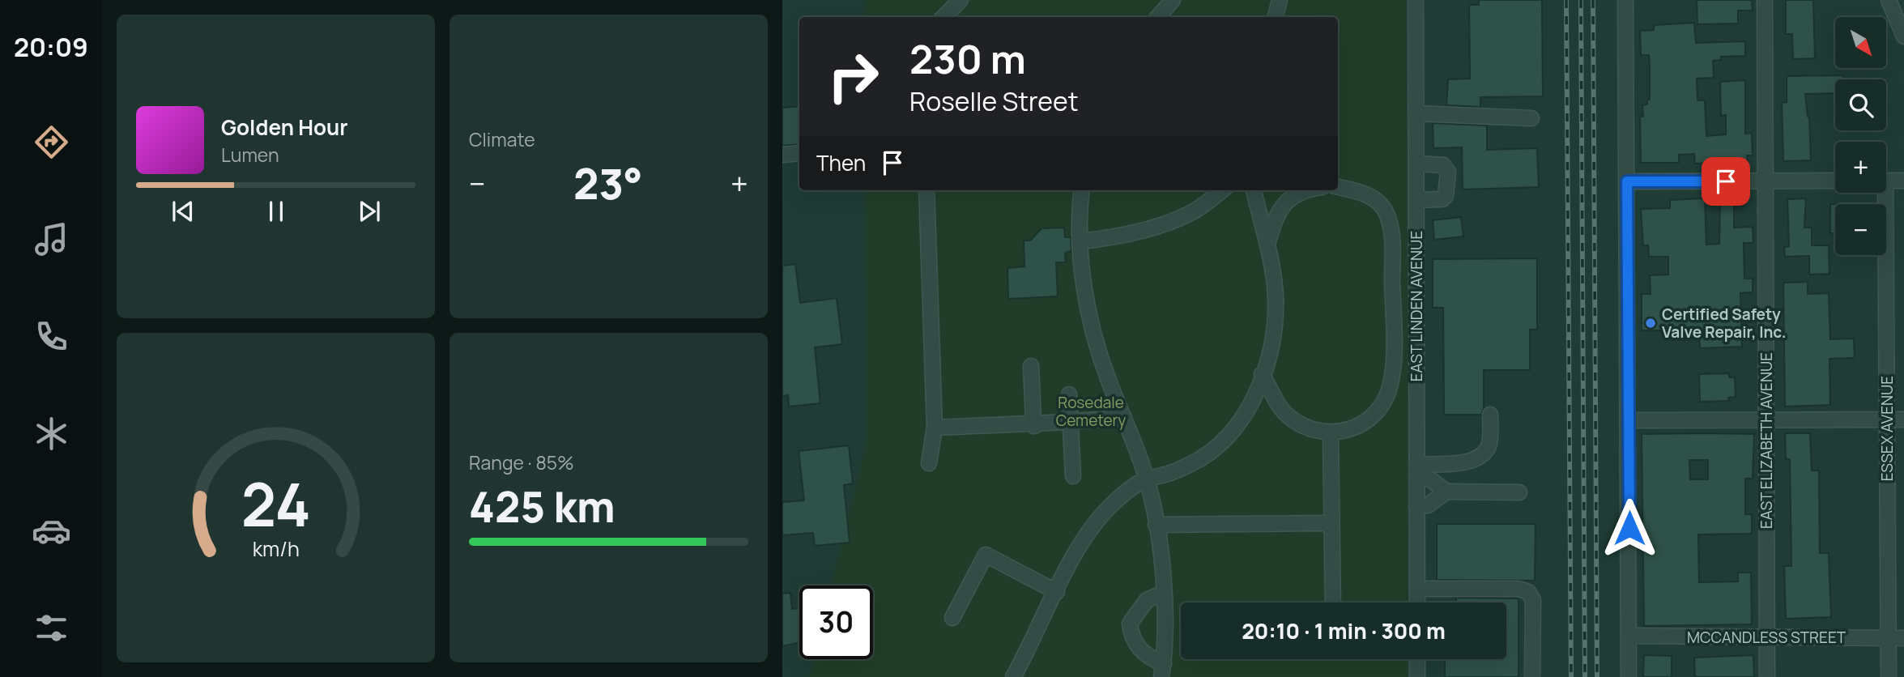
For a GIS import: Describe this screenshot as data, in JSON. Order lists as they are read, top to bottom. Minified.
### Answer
{"streets":{"street":["EAST LINDEN AVENUE","ESSEX AVENUE","EAST ELIZABETH AVENUE","MCCANDLESS STREET"]},"crossings":[["ESSEX AVENUE","MCCANDLESS STREET"],["EAST ELIZABETH AVENUE","MCCANDLESS STREET"]],"parks":["Rosedale Cemetery"],"places":["Certified Safety Valve Repair, Inc."],"north":"bottom right","page":{"tabs":"20:09","tile":["Climate",["Range · 85%","425 km"]],"map_buttons":["+","−"],"turn":["230 m","Roselle Street"],"song":["Golden Hour","Lumen"],"then":"Then","heat":["−","23°","+"],"limit":"30","trip":"20:10 · 1 min · 300 m","gauge":["24","km/h"]}}
